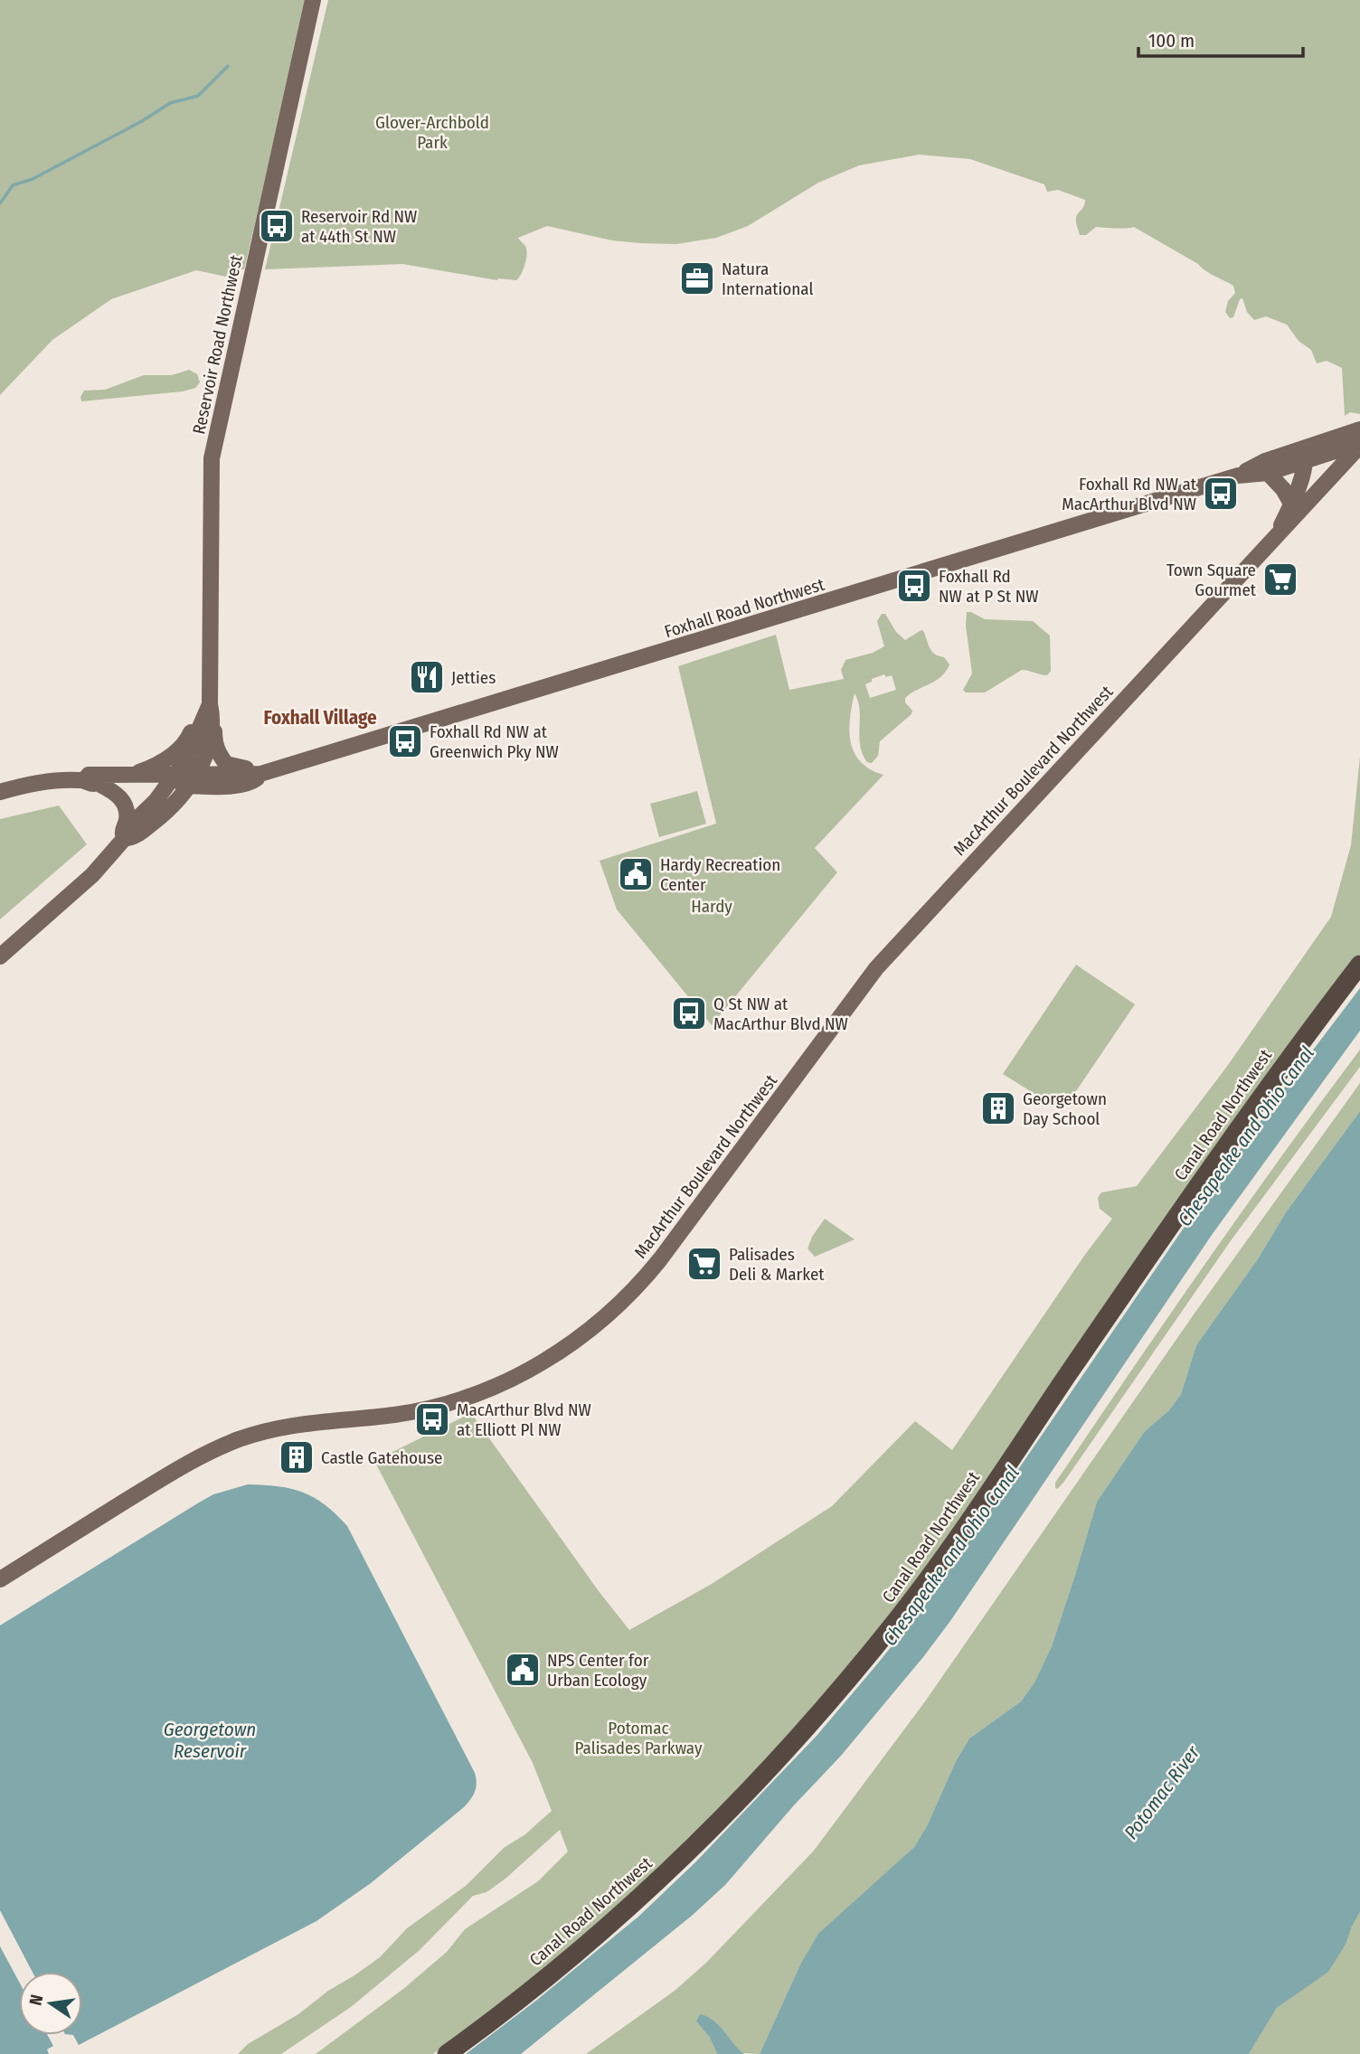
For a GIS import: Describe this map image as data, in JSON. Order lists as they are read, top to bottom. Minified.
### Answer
{"streets":{"highway":["Canal Road Northwest"],"main road":["Reservoir Road Northwest","Foxhall Road Northwest","MacArthur Boulevard Northwest"]},"crossings":[["Reservoir Road Northwest","Foxhall Road Northwest"],["Foxhall Road Northwest","MacArthur Boulevard Northwest"]],"districts":["Foxhall Village"],"water":["Chesapeake and Ohio Canal","Georgetown Reservoir","Potomac River"],"parks":["Glover-Archbold Park","Hardy","Potomac Palisades Parkway"],"places":{"bus stop":["Reservoir Rd NW at 44th St NW","Foxhall Rd NW at MacArthur Blvd NW","Foxhall Rd NW at P St NW","Foxhall Rd NW at Greenwich Pky NW","Q St NW at MacArthur Blvd NW","MacArthur Blvd NW at Elliott Pl NW"],"office":["Natura International"],"supermarket":["Town Square Gourmet","Palisades Deli & Market"],"restaurant":["Jetties"],"public building":["Hardy Recreation Center","NPS Center for Urban Ecology"],"building":["Georgetown Day School","Castle Gatehouse"]},"scale_bar":"100 m","north":"left"}
